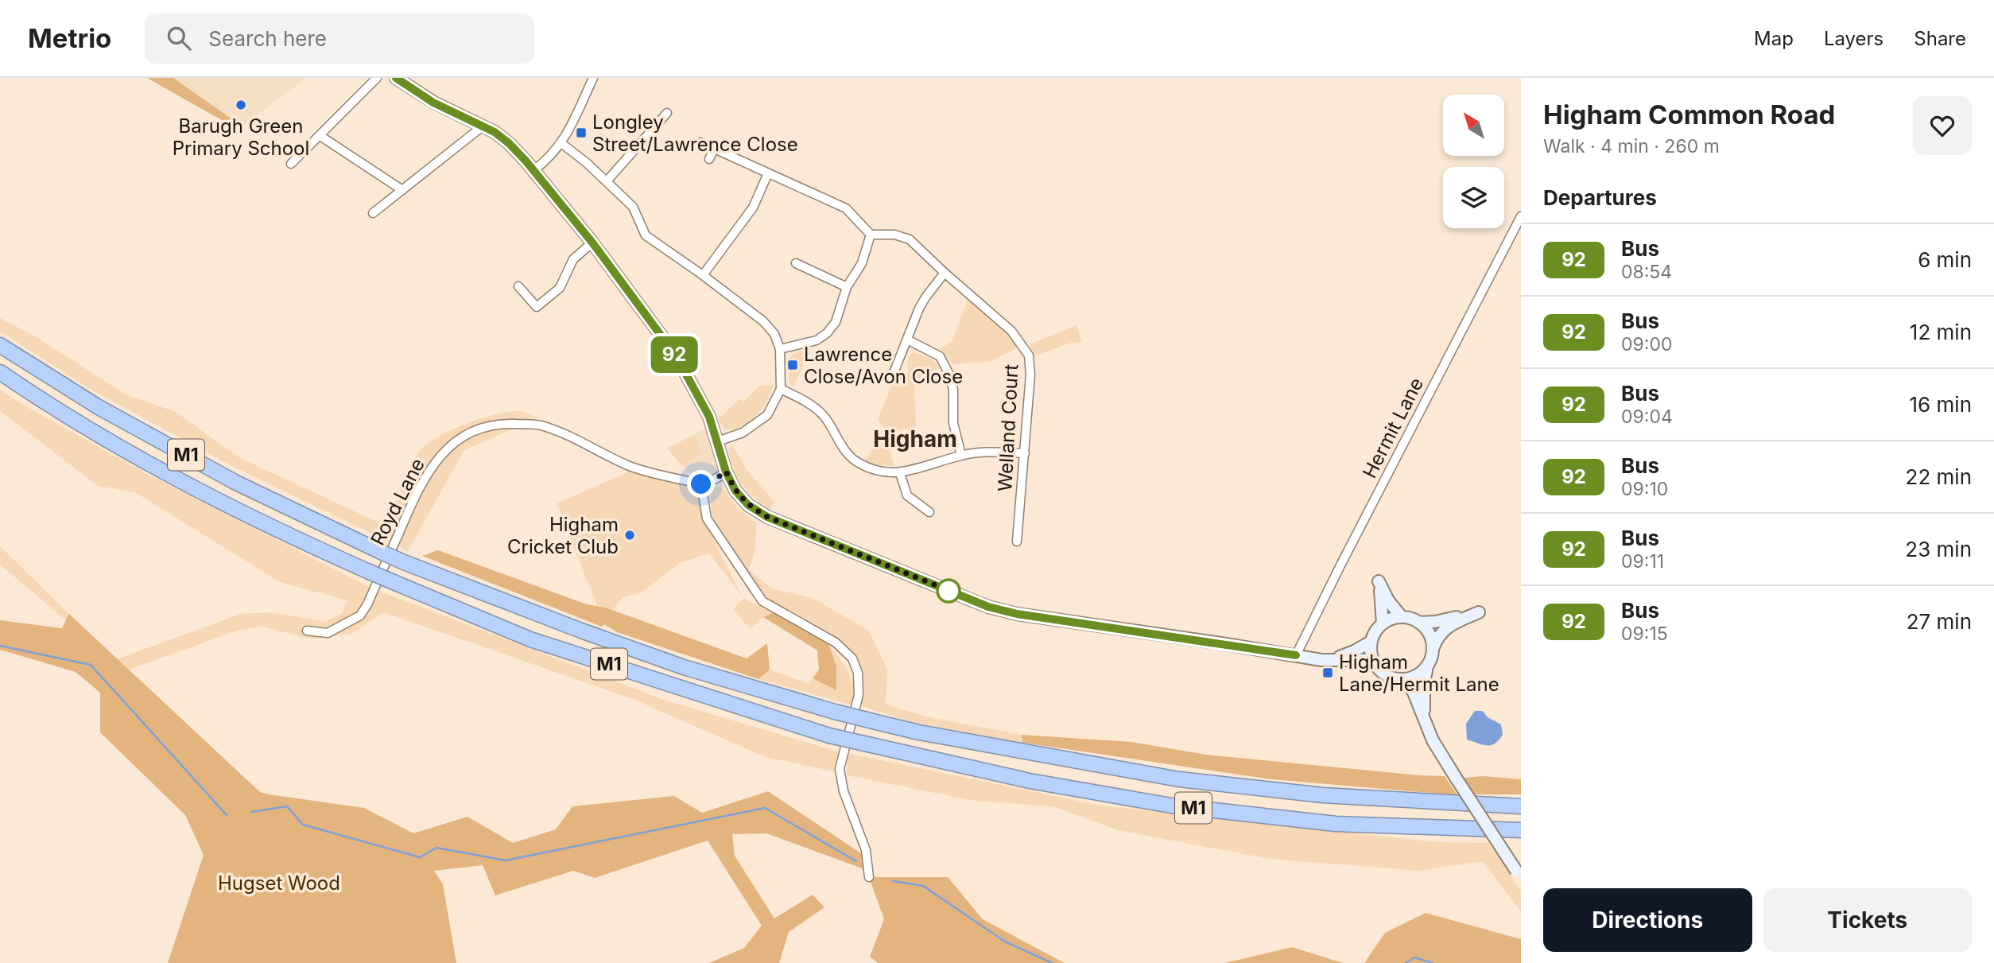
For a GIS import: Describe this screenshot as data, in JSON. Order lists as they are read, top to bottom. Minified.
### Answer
{"streets":{"highway":["M1"],"street":["Welland Court","Hermit Lane","Royd Lane"]},"districts":["Higham"],"parks":["Hugset Wood"],"places":{"other":["Barugh Green Primary School","Higham Cricket Club"],"transit":["Longley Street/Lawrence Close","Lawrence Close/Avon Close","Higham Lane/Hermit Lane"]},"lines":["bus line 92"],"north":"top left","page":{"header":"Metrio","search":"Search here","nav":["Map","Layers","Share"],"on_map":"92","heading":[["Higham Common Road","Walk · 4 min · 260 m"],"Departures"],"list":[{"mark":"92","name":"Bus","note":"08:54","value":"6 min"},{"mark":"92","name":"Bus","note":"09:00","value":"12 min"},{"mark":"92","name":"Bus","note":"09:04","value":"16 min"},{"mark":"92","name":"Bus","note":"09:10","value":"22 min"},{"mark":"92","name":"Bus","note":"09:11","value":"23 min"},{"mark":"92","name":"Bus","note":"09:15","value":"27 min"}],"buttons":["Directions","Tickets"]}}
